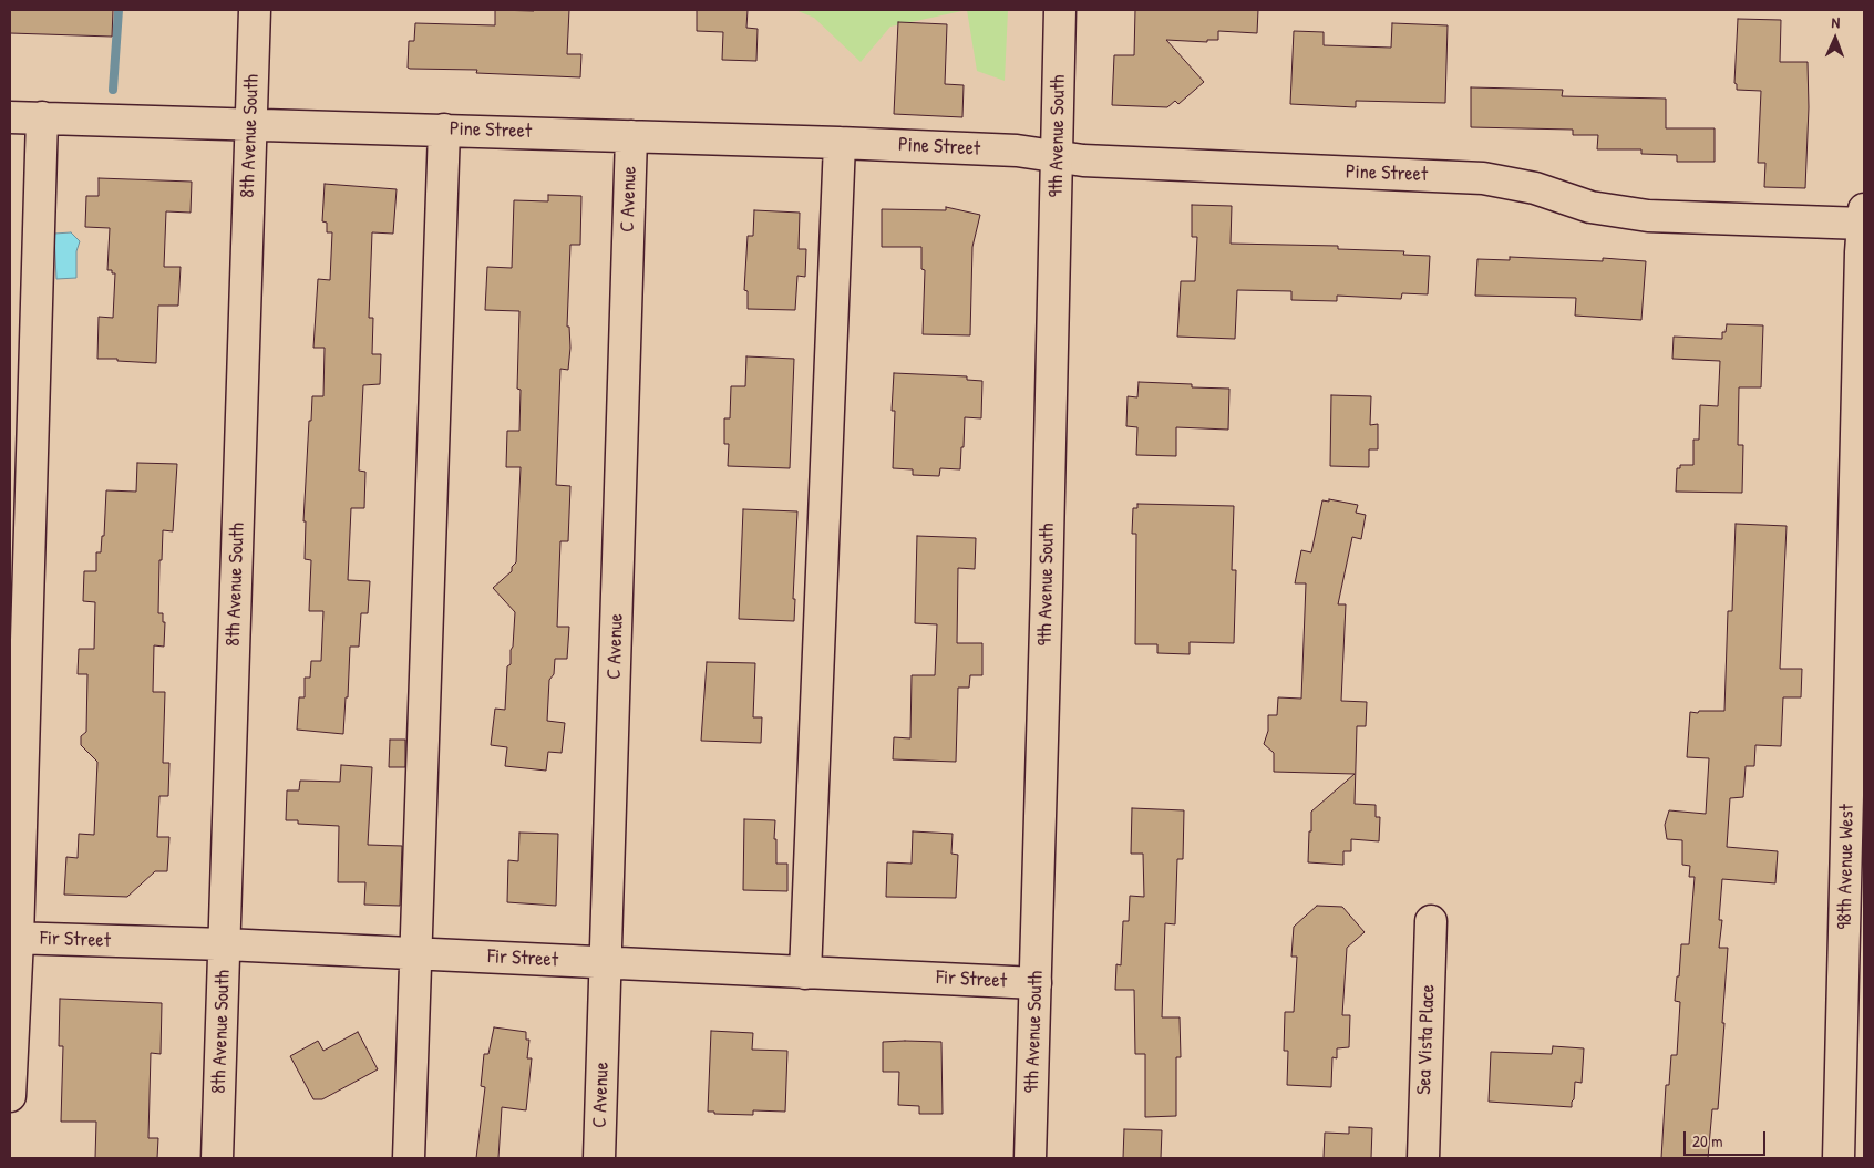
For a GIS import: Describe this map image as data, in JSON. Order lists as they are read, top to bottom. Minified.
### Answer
{"streets":{"street":["Pine Street","8th Avenue South","9th Avenue South","C Avenue","98th Avenue West","Fir Street","Sea Vista Place"]},"crossings":[["Pine Street","8th Avenue South"],["Pine Street","9th Avenue South"],["Pine Street","C Avenue"],["Pine Street","98th Avenue West"],["8th Avenue South","Fir Street"],["9th Avenue South","Fir Street"],["C Avenue","Fir Street"]],"scale_bar":"20 m","north":"top"}
